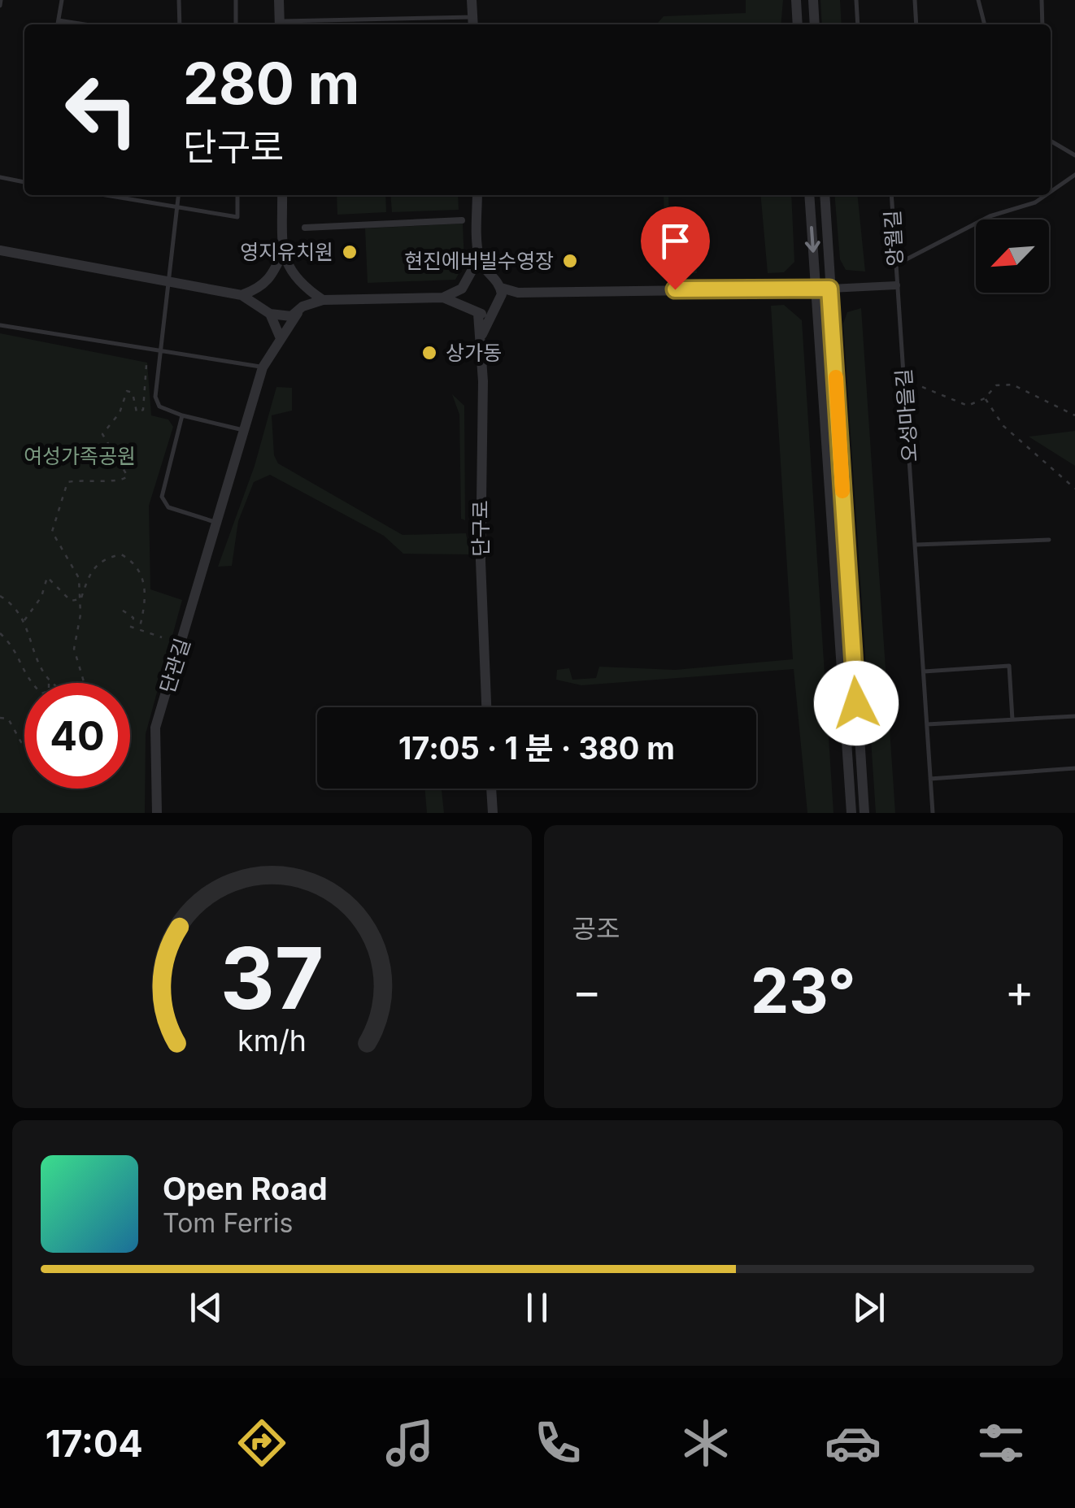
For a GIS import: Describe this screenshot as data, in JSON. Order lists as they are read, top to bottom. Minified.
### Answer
{"streets":{"street":["단구로","단관길"],"lane":["앙월길","오성마을길"]},"crossings":[["앙월길","오성마을길"]],"parks":["여성가족공원"],"places":["영지유치원","현진에버빌수영장","상가동"],"north":"bottom left","page":{"turn":["280 m","단구로"],"limit":"40","trip":"17:05 · 1 분 · 380 m","tile":"공조","heat":["−","23°","+"],"song":["Open Road","Tom Ferris"],"tabs":"17:04","gauge":["37","km/h"]}}
